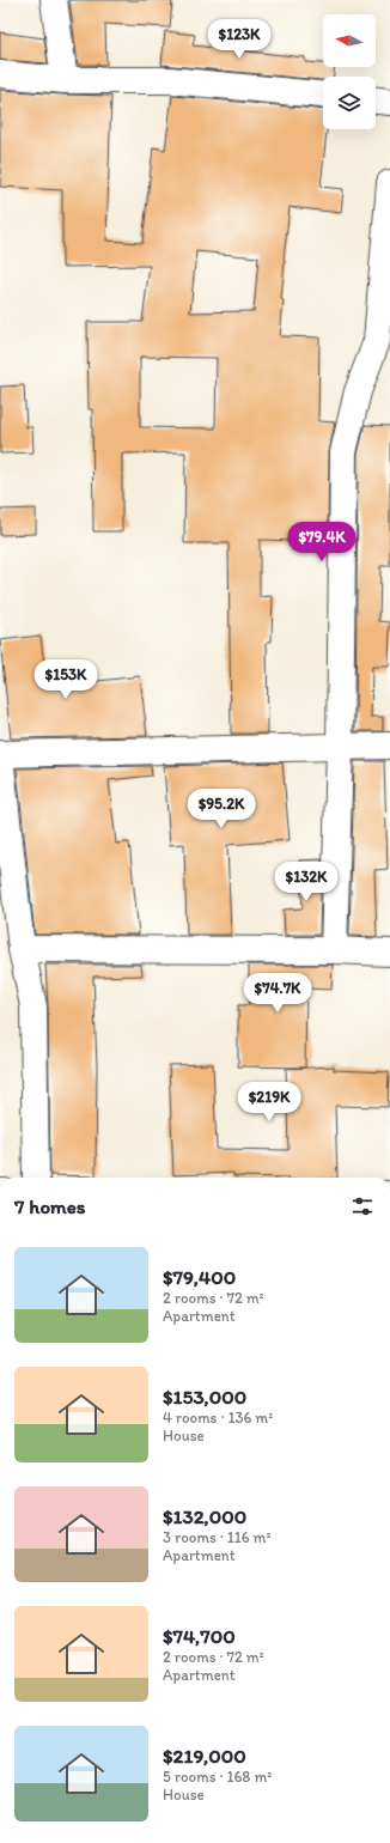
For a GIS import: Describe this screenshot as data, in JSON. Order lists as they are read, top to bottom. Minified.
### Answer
{"north":"left","page":{"price":["$123K","$79.4K","$153K","$95.2K","$132K","$74.7K","$219K"],"heading":"7 homes","list":[{"name":"$79,400","note":"2 rooms · 72 m² · Apartment"},{"name":"$153,000","note":"4 rooms · 136 m² · House"},{"name":"$132,000","note":"3 rooms · 116 m² · Apartment"},{"name":"$74,700","note":"2 rooms · 72 m² · Apartment"},{"name":"$219,000","note":"5 rooms · 168 m² · House"}]}}
